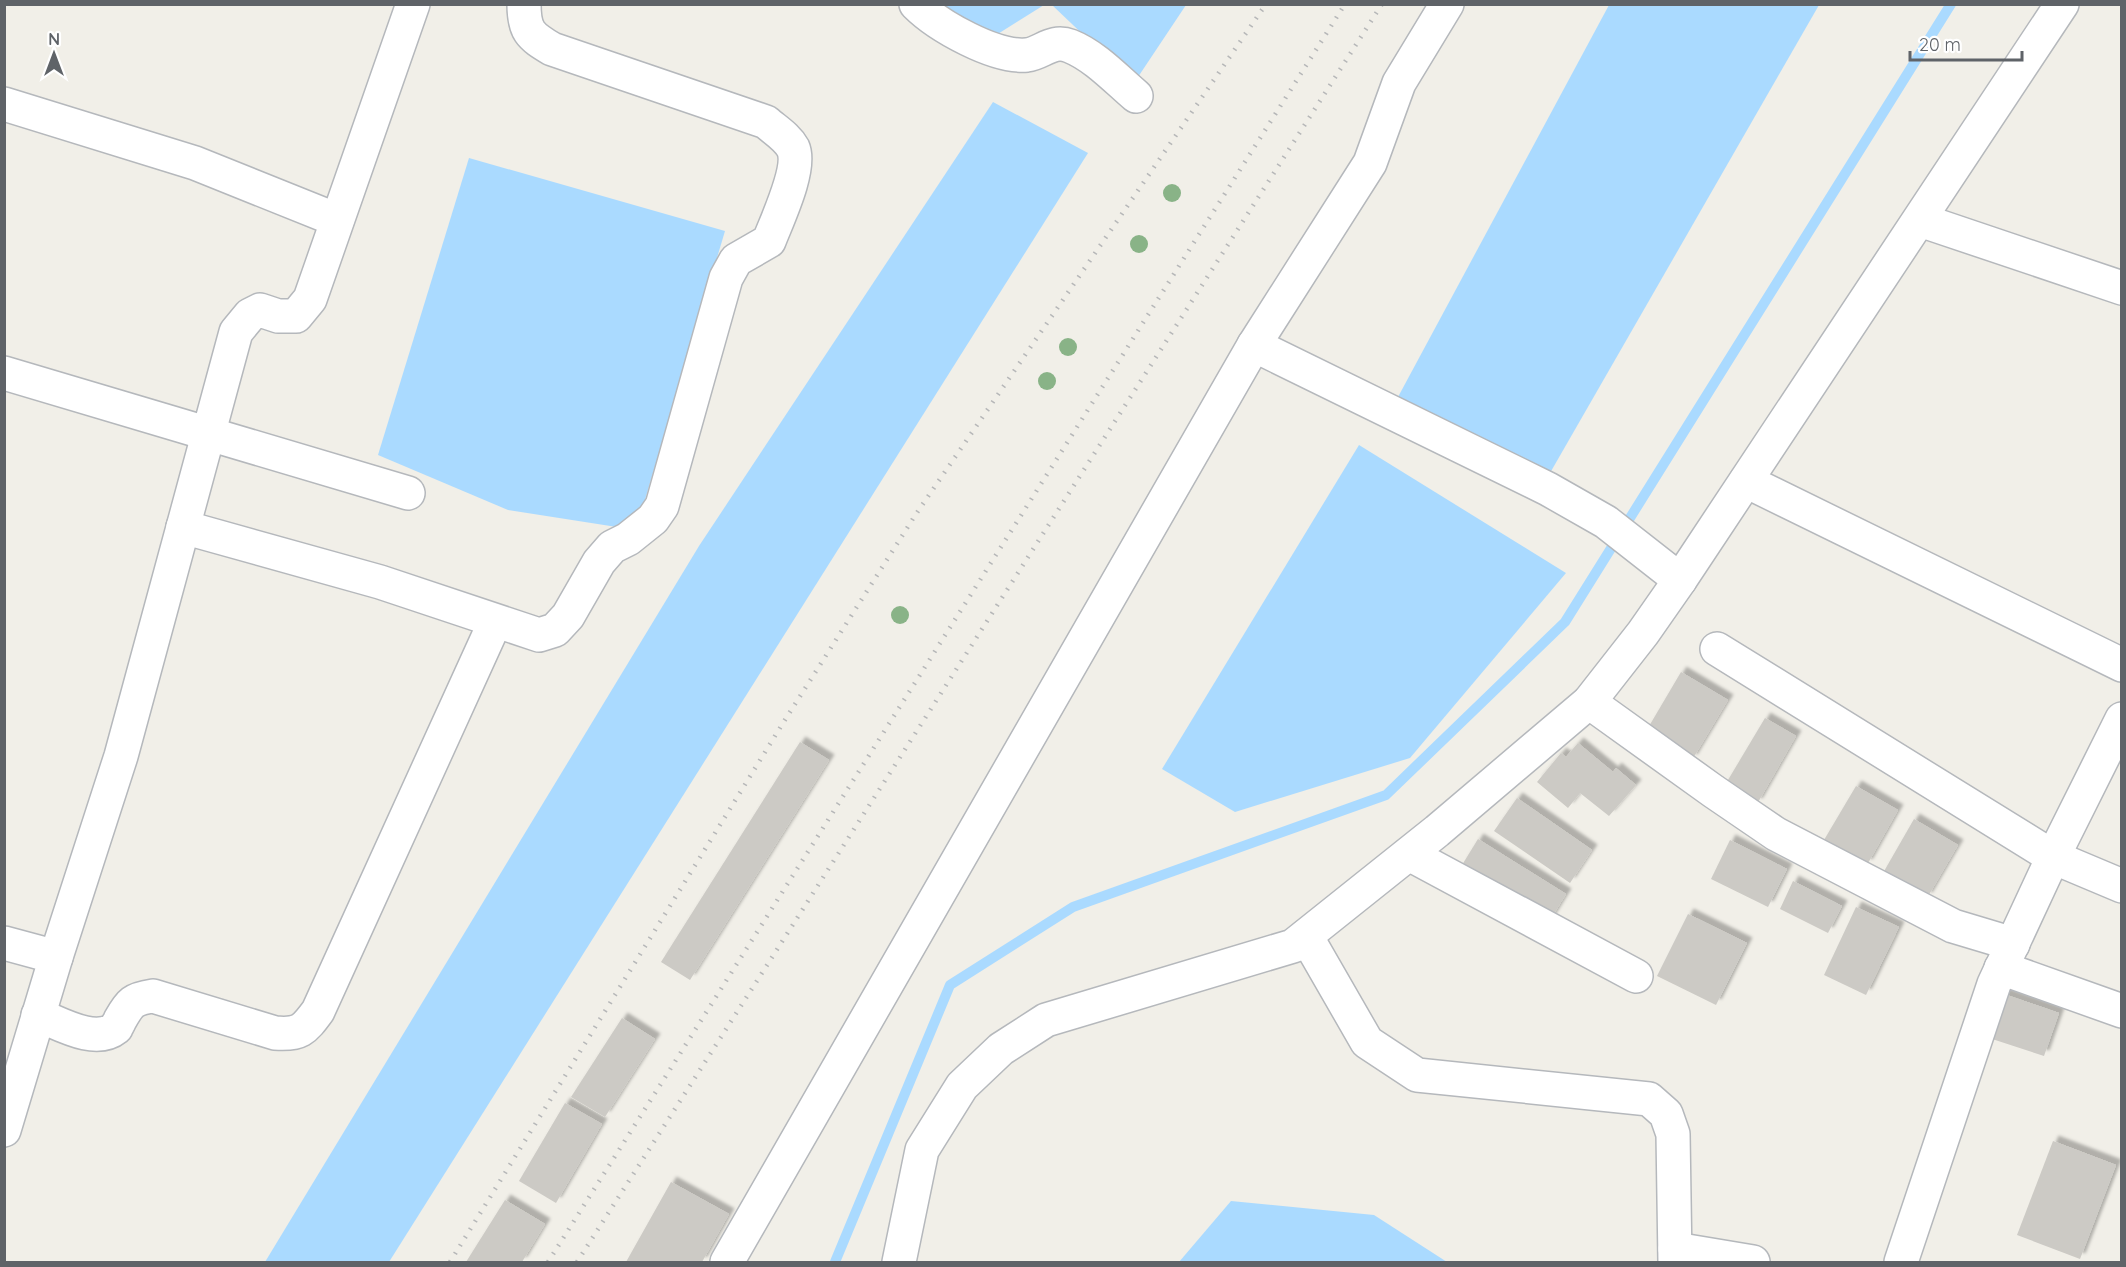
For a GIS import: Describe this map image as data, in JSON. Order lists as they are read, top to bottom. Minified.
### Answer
{"scale_bar":"20 m","north":"top"}
